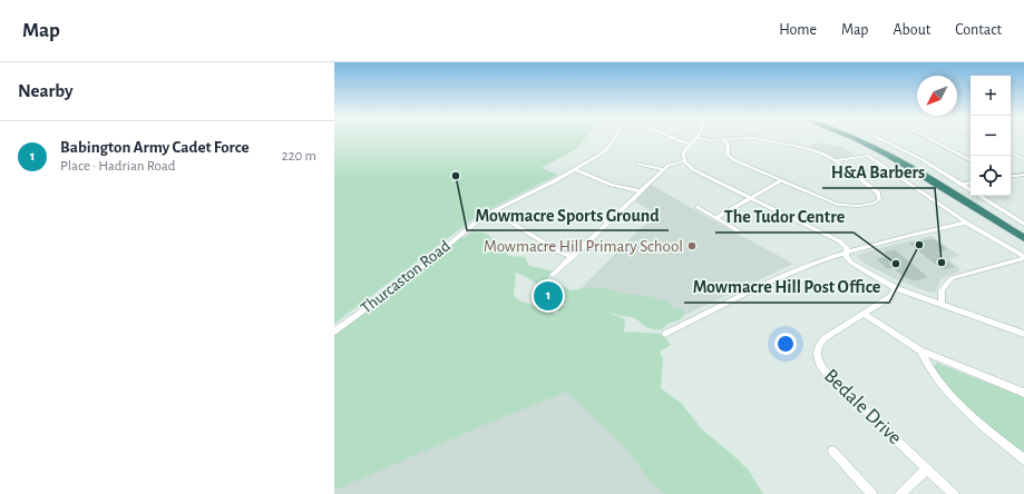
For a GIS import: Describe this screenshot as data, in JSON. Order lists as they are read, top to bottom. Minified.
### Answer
{"streets":{"street":["Thurcaston Road","Bedale Drive"]},"places":["Mowmacre Sports Ground","Mowmacre Hill Post Office","Mowmacre Hill Primary School","H&A Barbers","The Tudor Centre"],"north":"bottom left","page":{"header":"Map","nav":["Home","Map","About","Contact"],"heading":"Nearby","map_buttons":["+","−"],"list":[{"mark":"1","name":"Babington Army Cadet Force","note":"Place · Hadrian Road","value":"220 m"}],"pins":"1"}}
